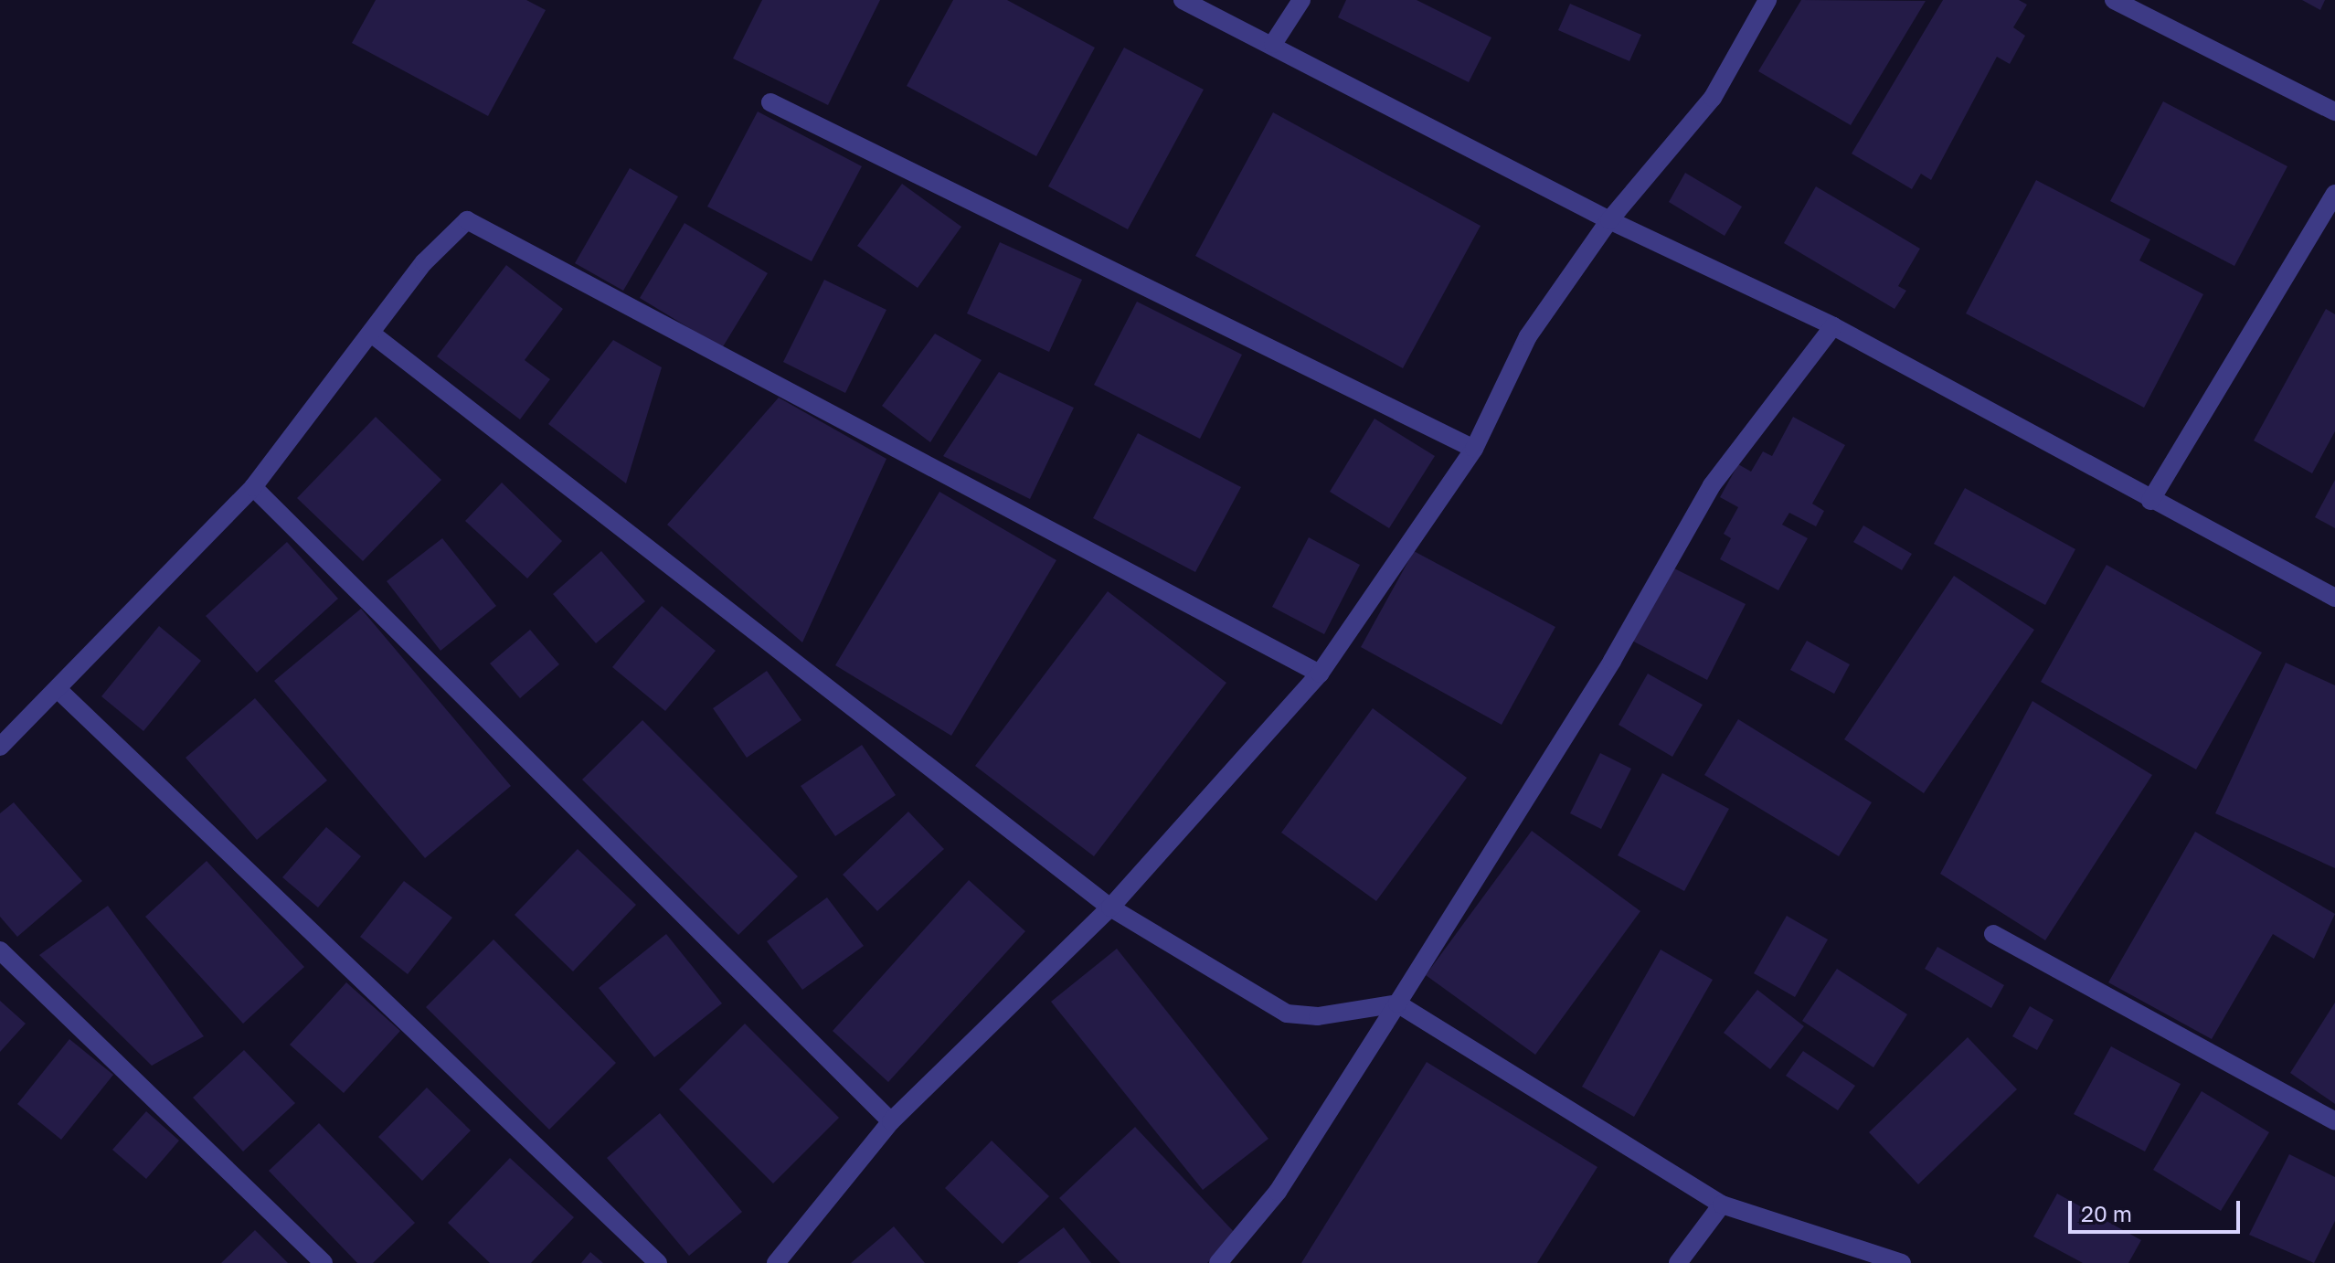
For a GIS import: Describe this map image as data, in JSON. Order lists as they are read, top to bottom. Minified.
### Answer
{"scale_bar":"20 m"}
